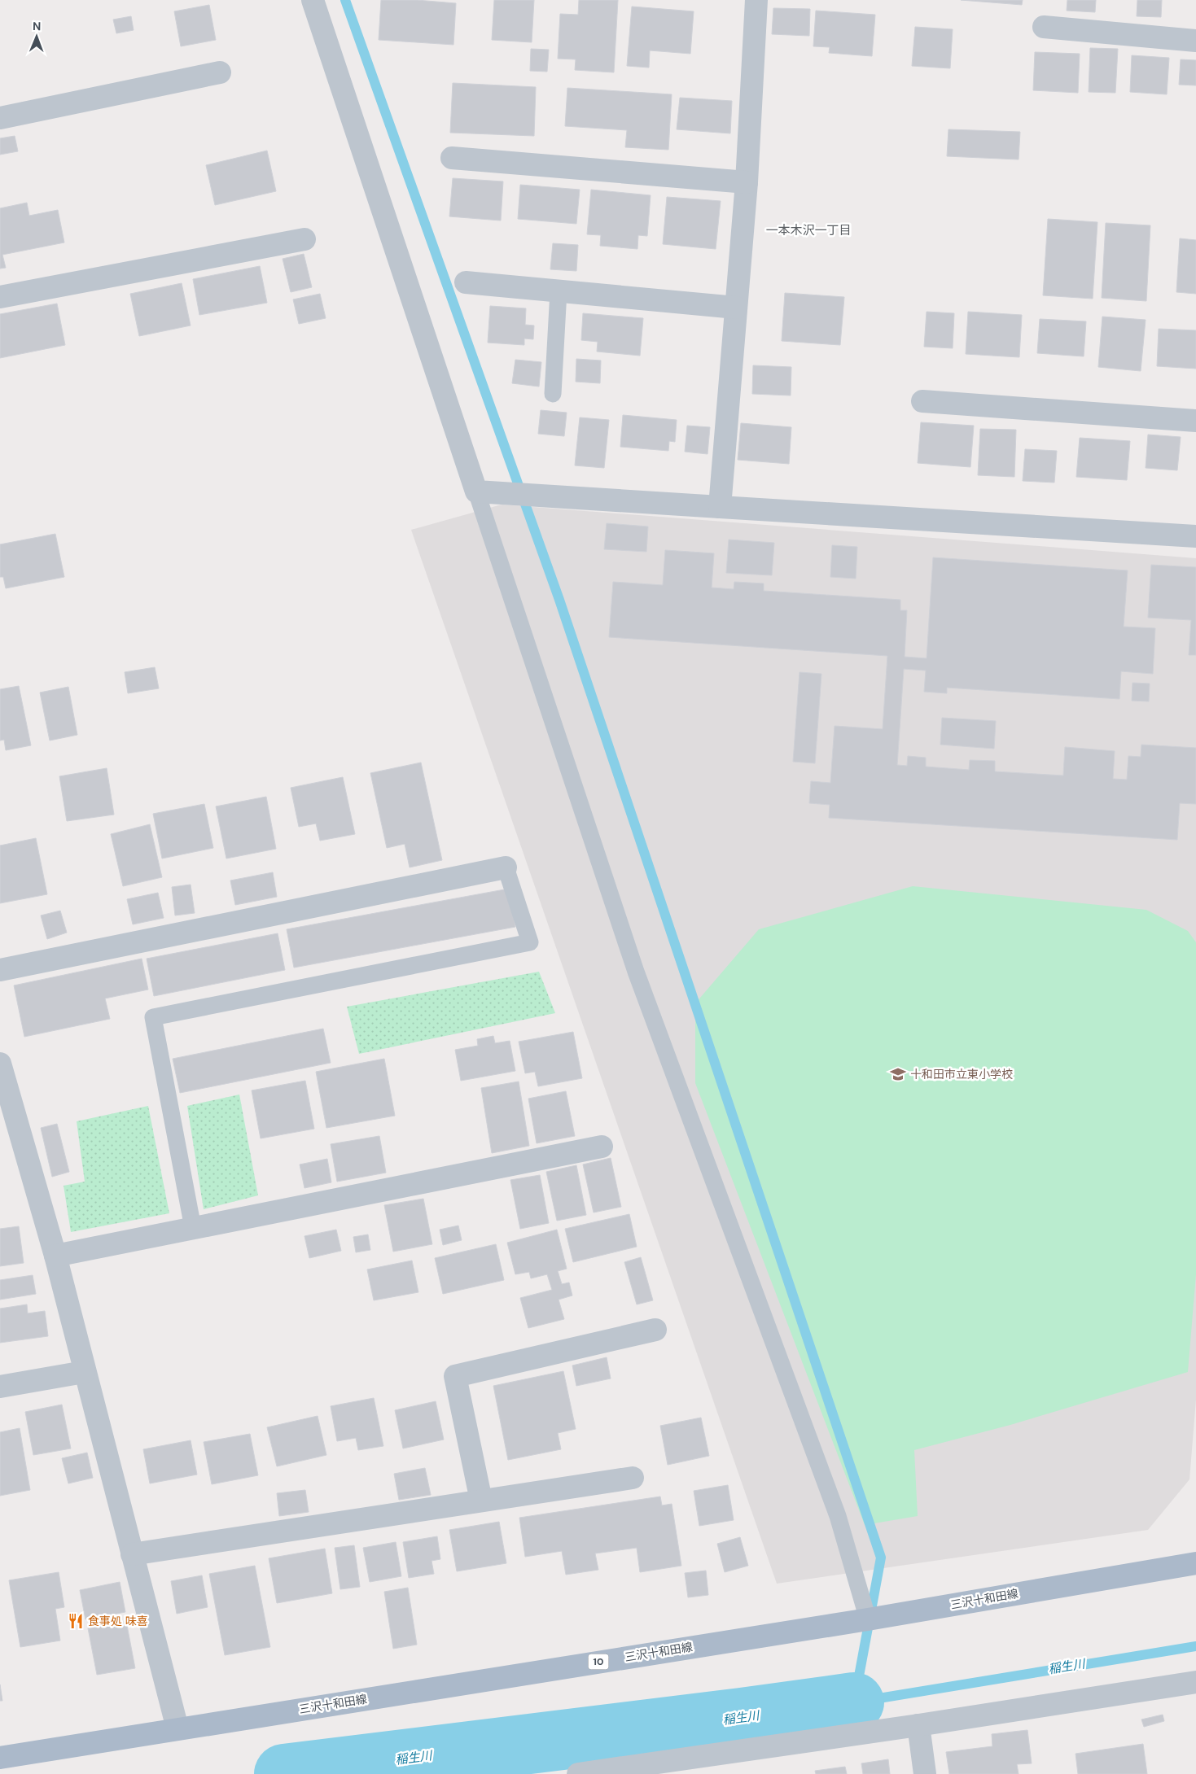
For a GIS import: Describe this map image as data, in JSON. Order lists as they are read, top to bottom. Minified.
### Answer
{"streets":{"main road":["三沢十和田線","10"]},"districts":["一本木沢一丁目"],"water":["稲生川"],"places":{"school or university":["十和田市立東小学校"],"restaurant":["食事処 味喜"]},"north":"top"}
